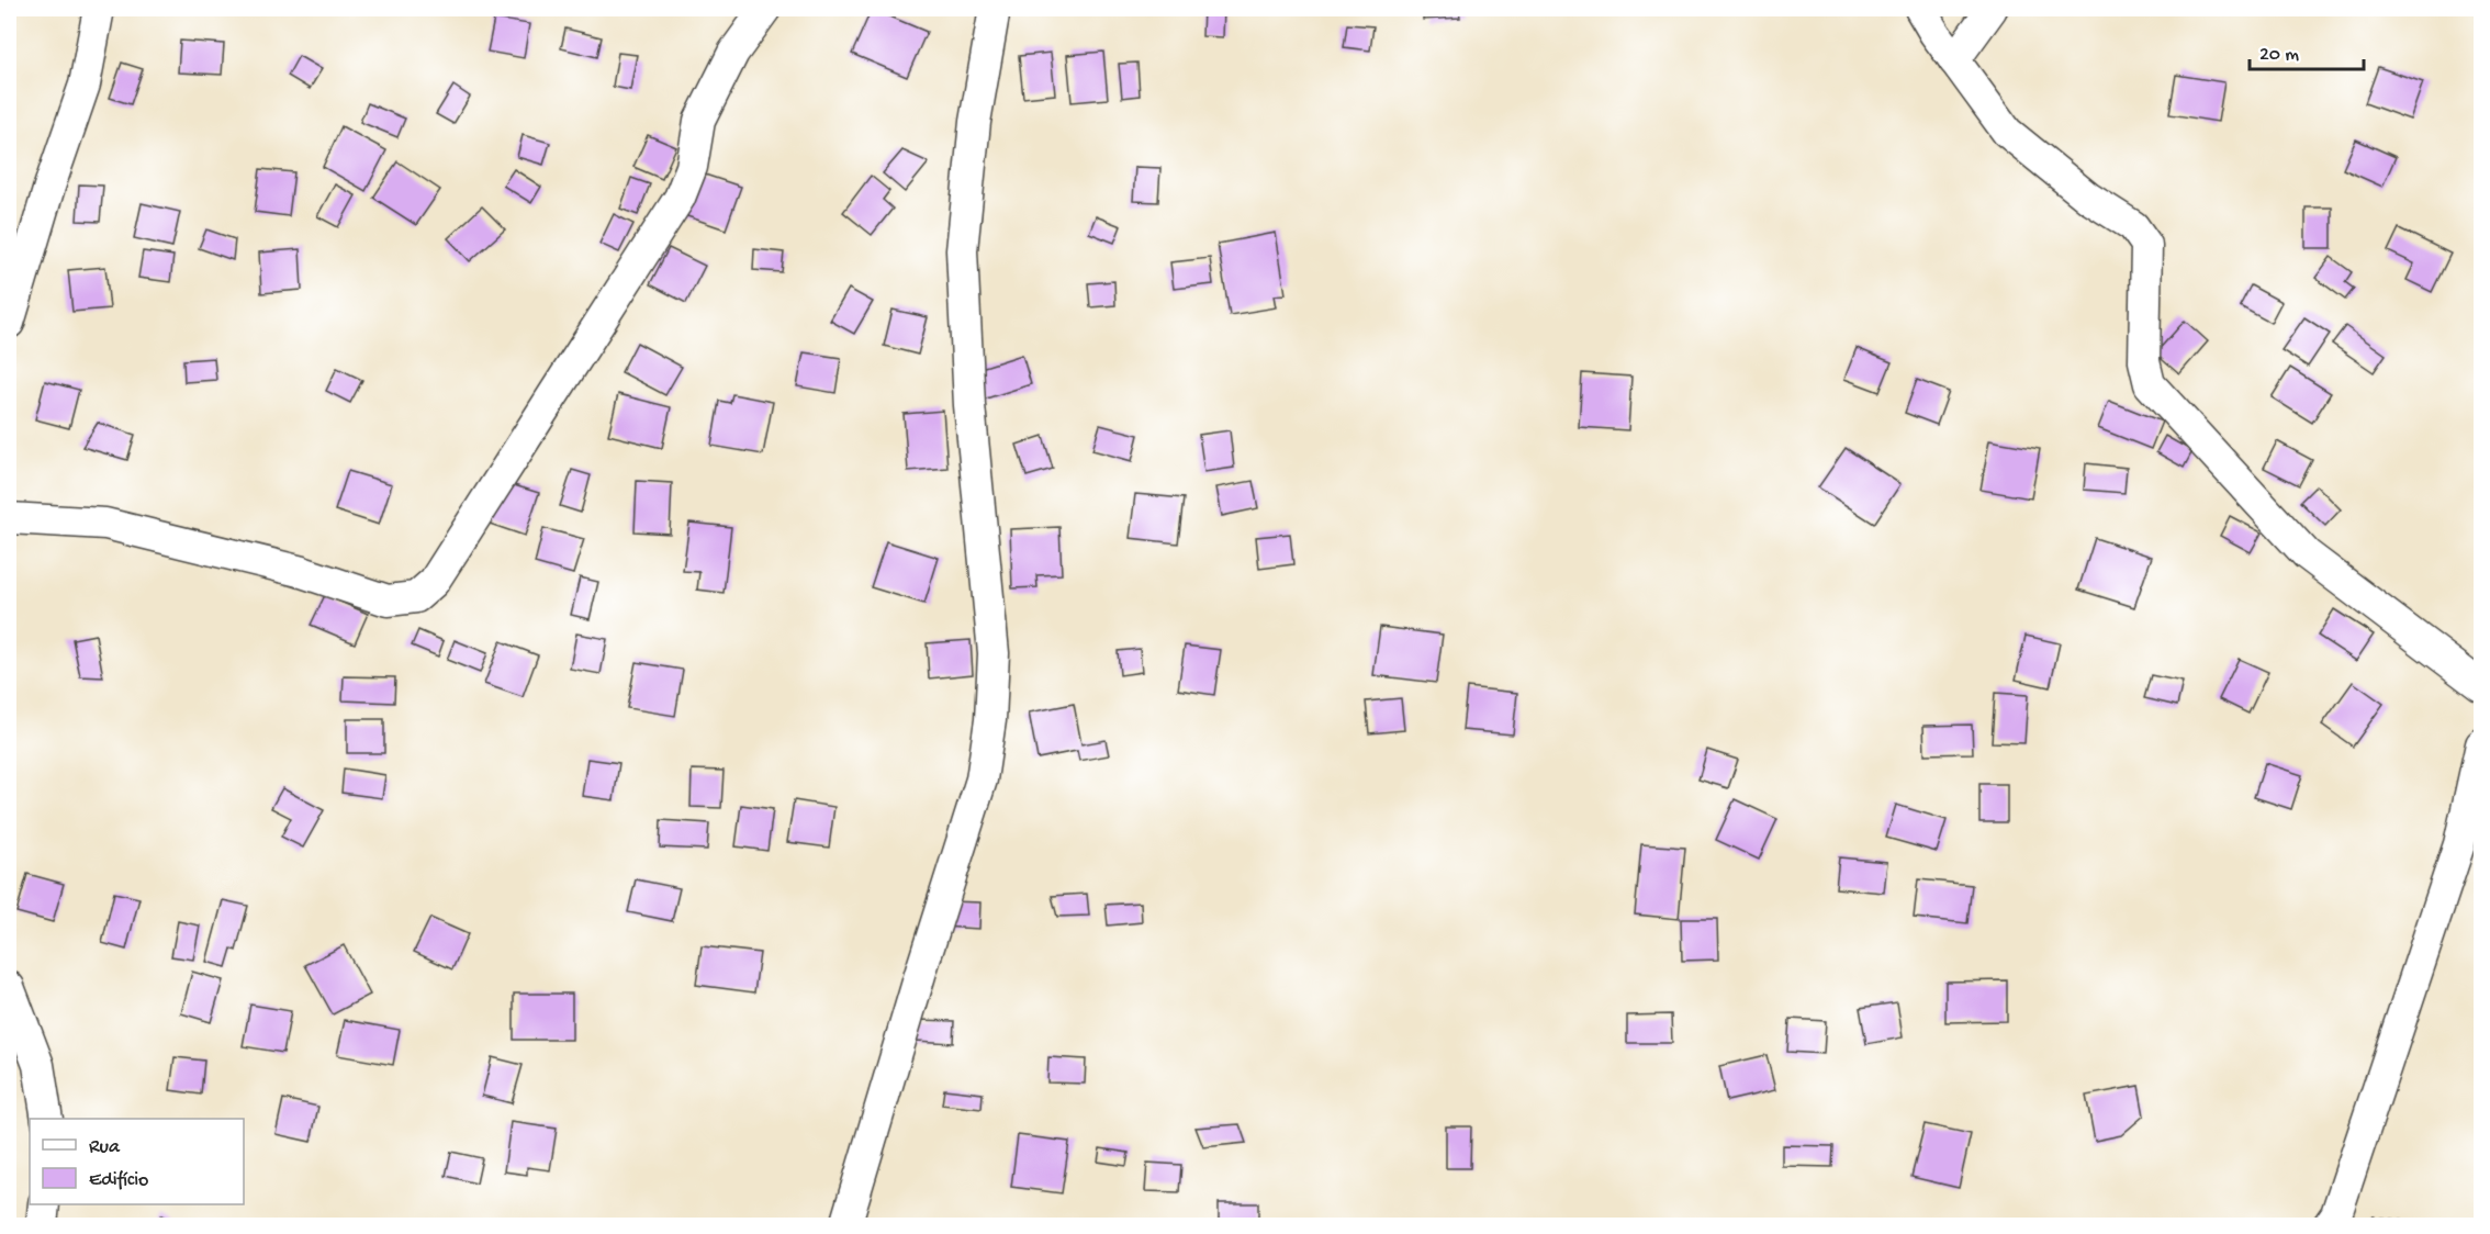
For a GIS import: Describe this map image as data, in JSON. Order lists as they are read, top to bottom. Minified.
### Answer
{"legend":["Rua","Edifício"],"scale_bar":"20 m"}
